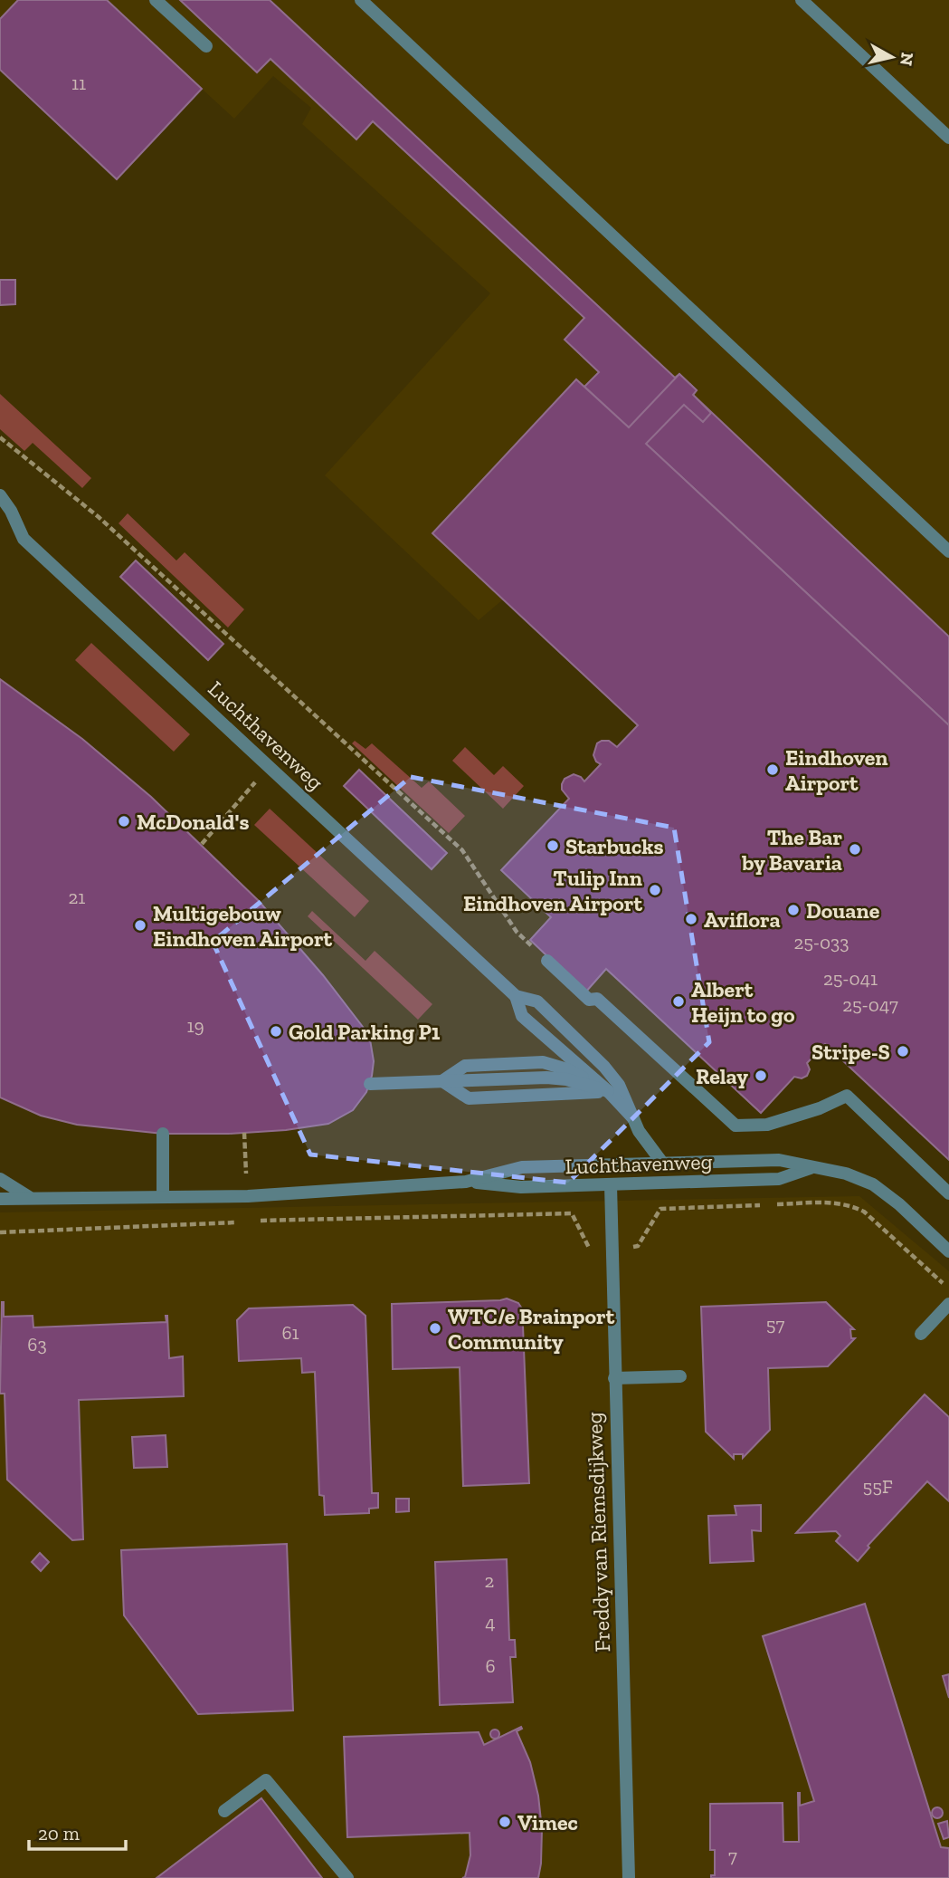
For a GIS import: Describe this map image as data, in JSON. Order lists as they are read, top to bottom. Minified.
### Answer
{"streets":{"street":["Luchthavenweg","Freddy van Riemsdijkweg"]},"crossings":[["Luchthavenweg","Freddy van Riemsdijkweg"]],"places":["Eindhoven Airport","McDonald's","Starbucks","The Bar by Bavaria","Tulip Inn Eindhoven Airport","Douane","Aviflora","Multigebouw Eindhoven Airport","Albert Heijn to go","Gold Parking P1","Stripe-S","Relay","WTC/e Brainport Community","Vimec"],"house_numbers":["11","21","25-033","25-041","25-047","19","57","61","63","55F","2","4","6","7"],"scale_bar":"20 m","north":"right"}
